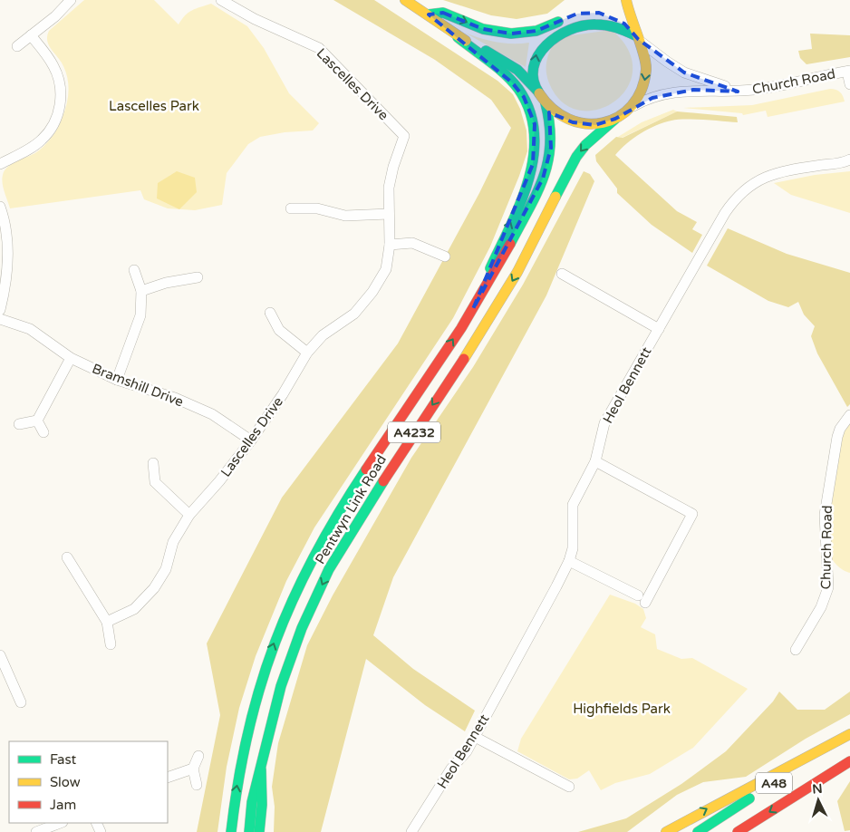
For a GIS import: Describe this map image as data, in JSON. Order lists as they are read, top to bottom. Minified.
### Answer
{"streets":{"main road":["A4232","Pentwyn Link Road","A48"],"street":["Church Road","Lascelles Drive","Bramshill Drive","Heol Bennett"]},"crossings":[["Church Road","Pentwyn Link Road"],["Lascelles Drive","Bramshill Drive"]],"parks":["Lascelles Park","Highfields Park"],"legend":["Fast","Slow","Jam"],"north":"top"}
